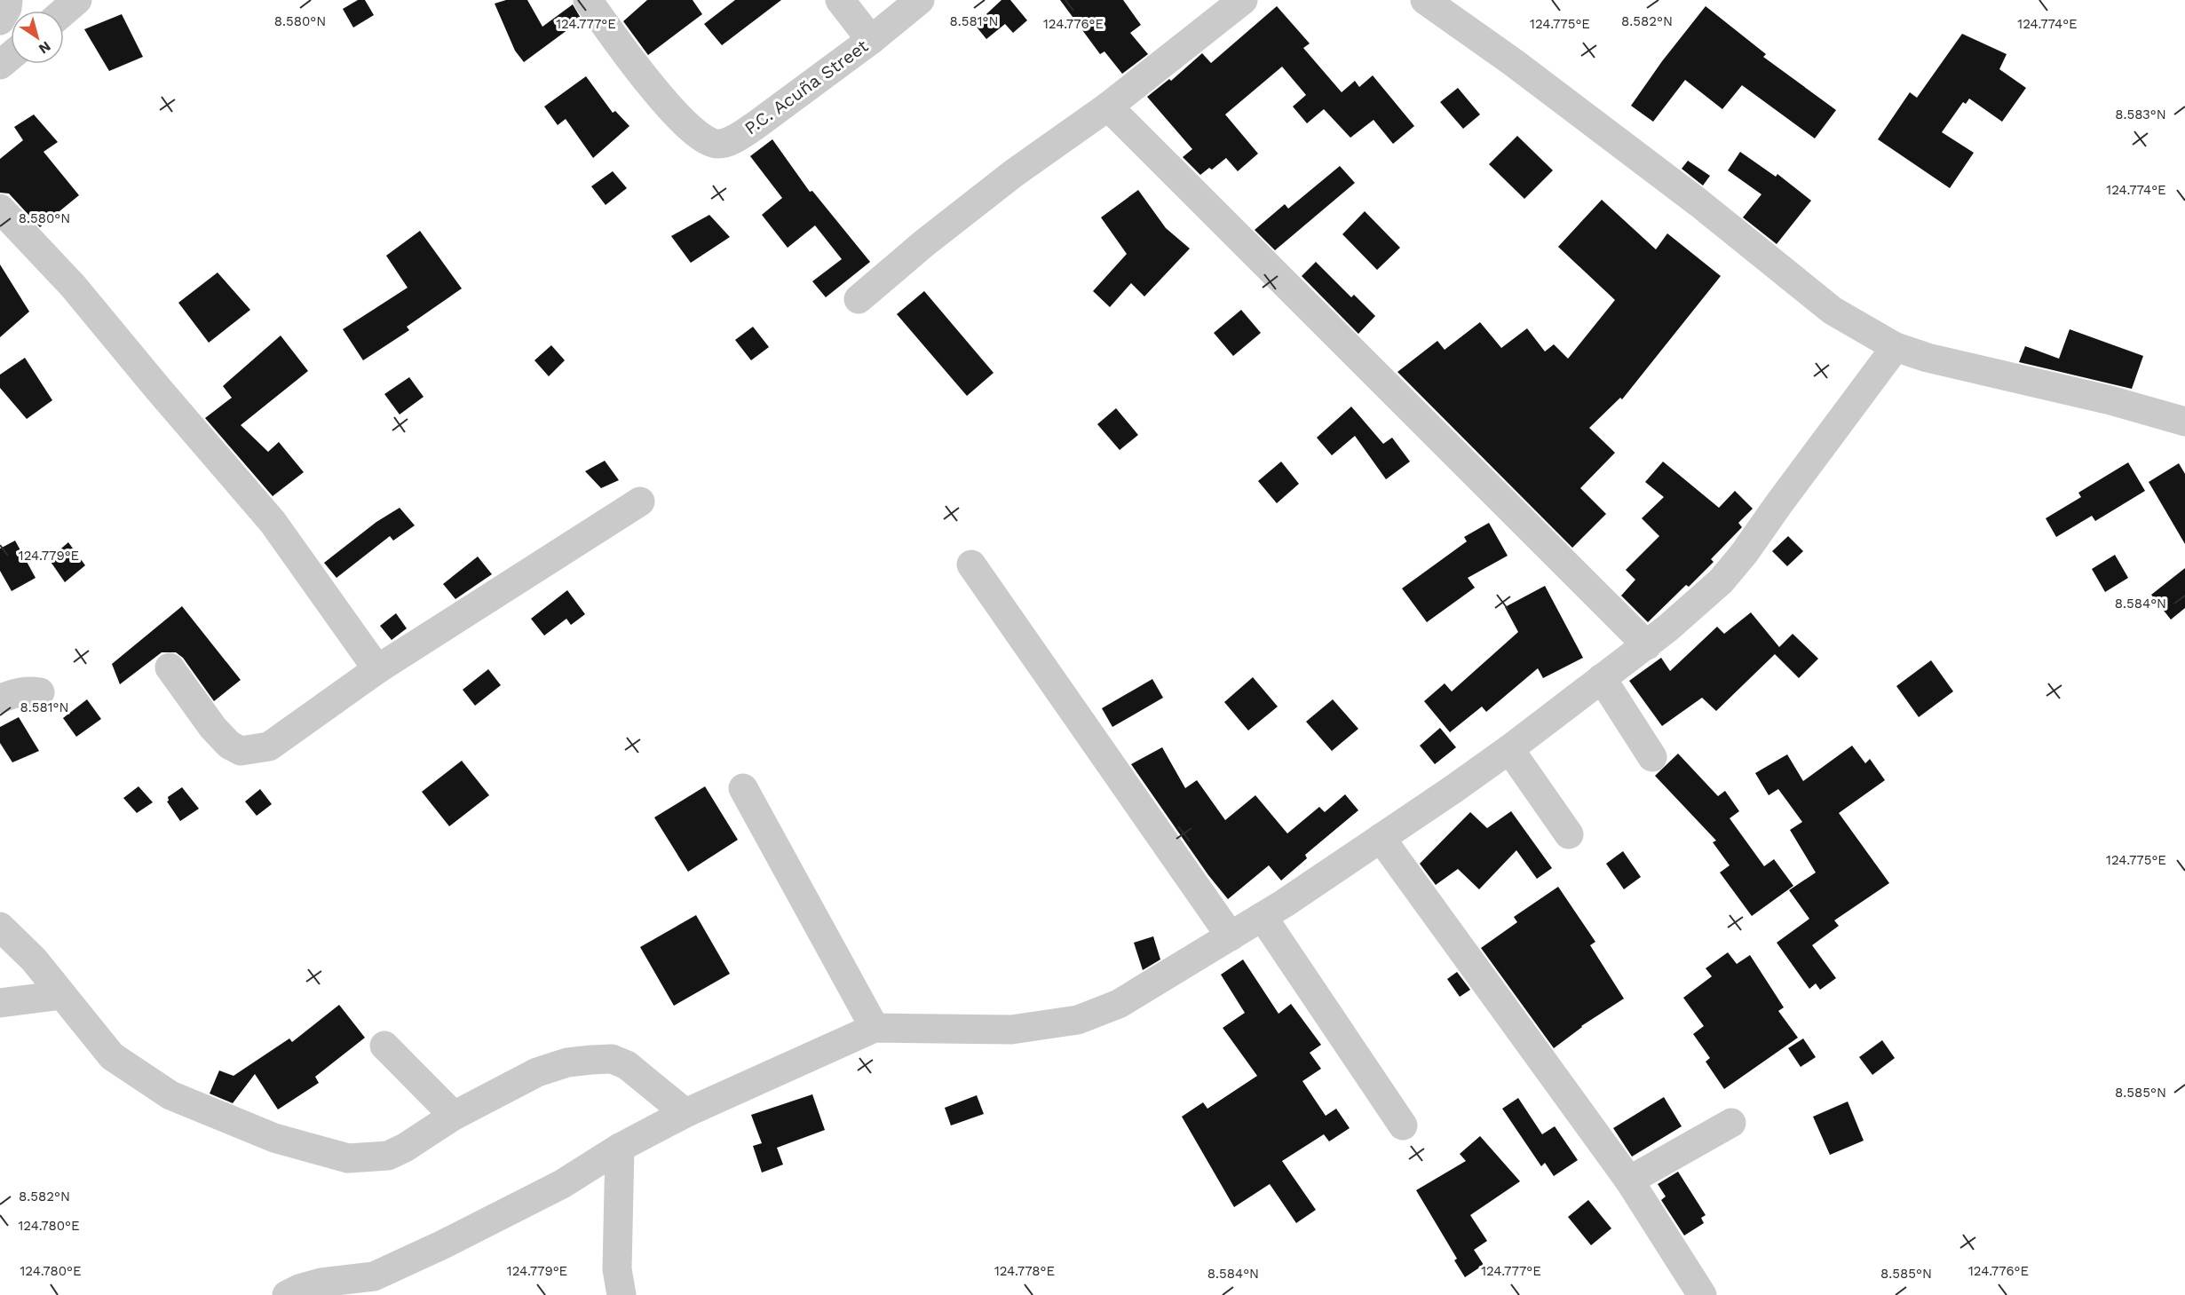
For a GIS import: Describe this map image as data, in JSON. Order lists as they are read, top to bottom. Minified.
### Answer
{"streets":{"street":["P.C. Acuña Street"]},"north":"bottom right","coordinates":["8.580°N","8.581°N","8.582°N","124.777°E","124.776°E","124.775°E","124.774°E","8.583°N","124.779°E","8.584°N","8.585°N","124.780°E","124.778°E"]}
